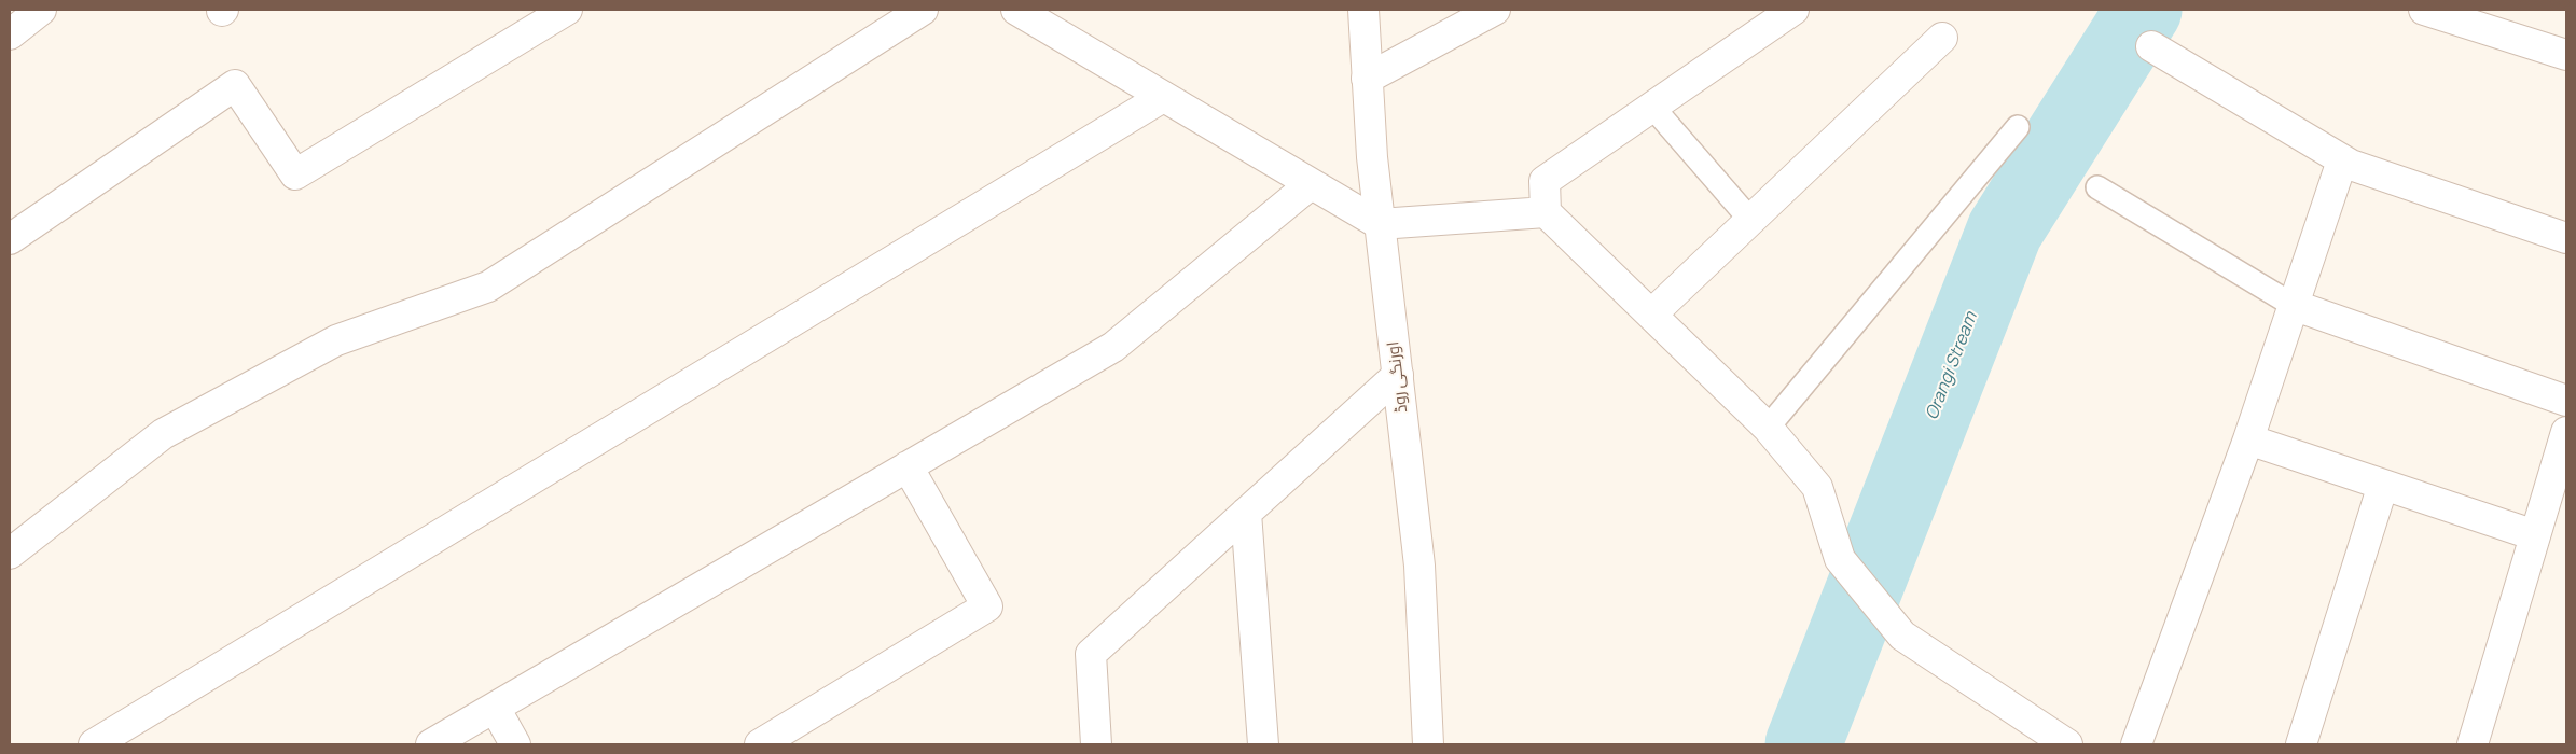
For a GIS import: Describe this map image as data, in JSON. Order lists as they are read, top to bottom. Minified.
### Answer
{"streets":{"street":["اورنگی روڈ"]},"water":["Orangi Stream"]}
